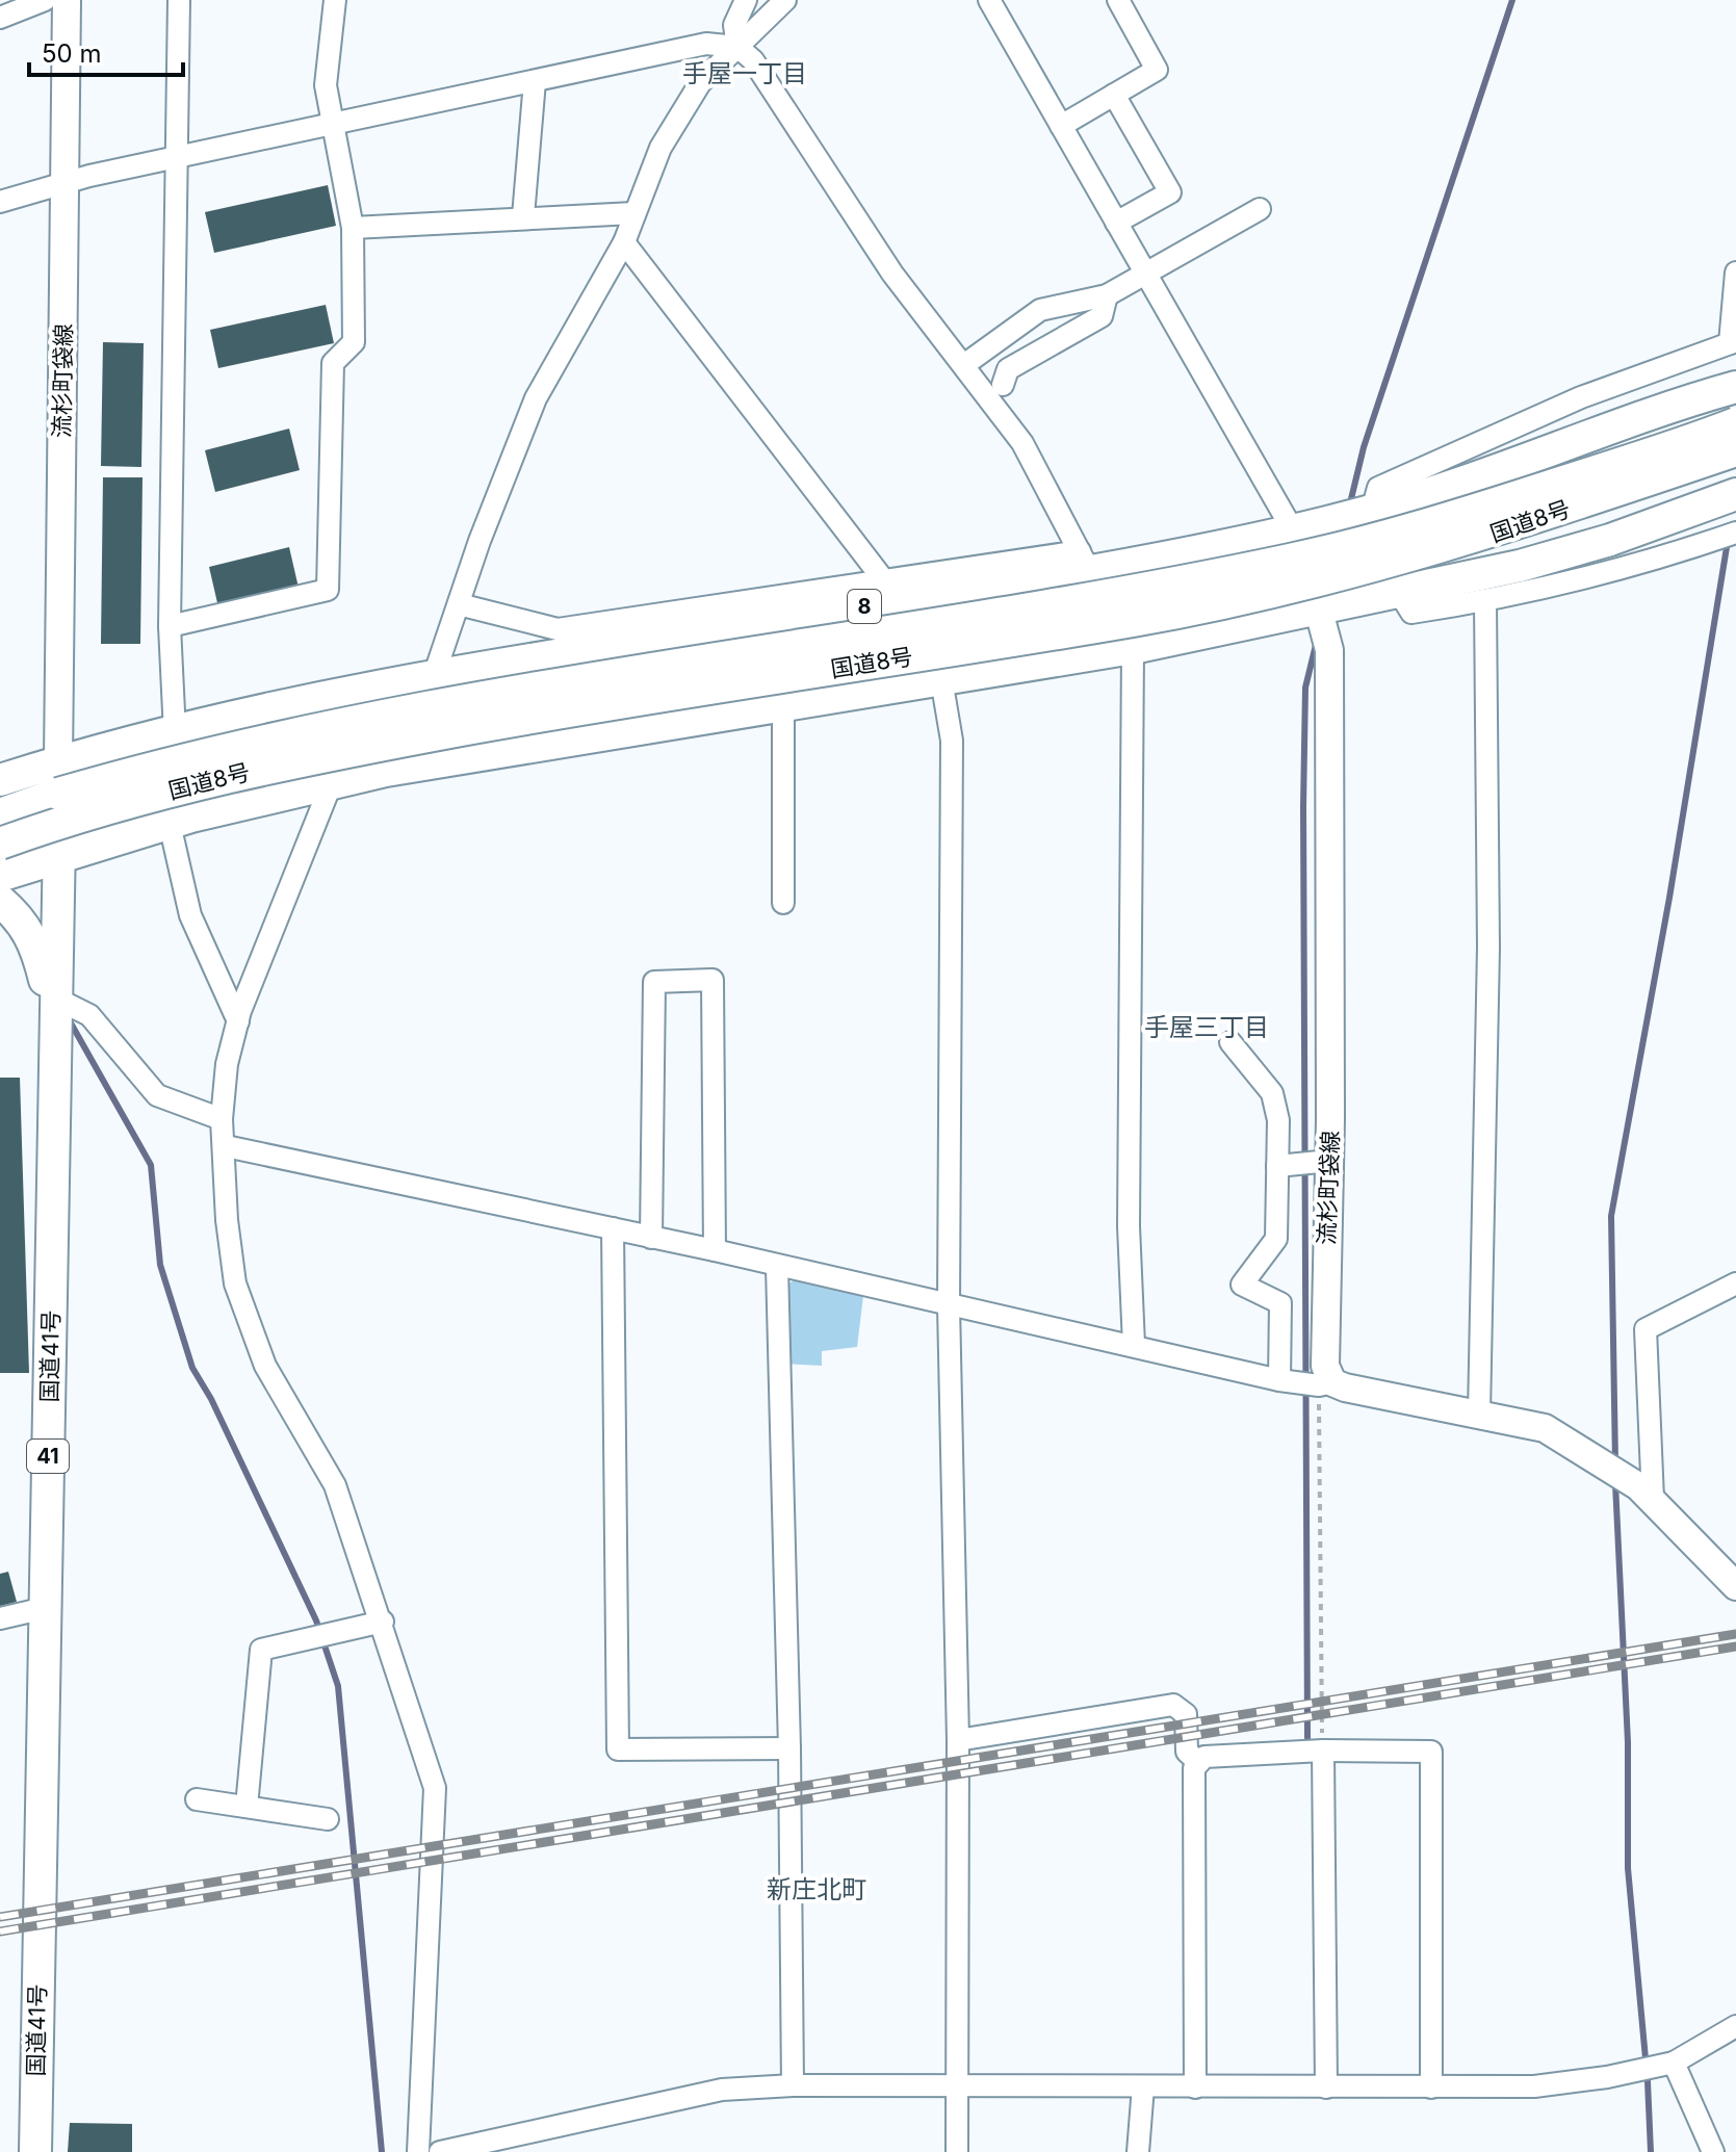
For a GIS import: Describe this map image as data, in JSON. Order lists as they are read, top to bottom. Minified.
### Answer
{"streets":{"highway":["国道8号","8","国道41号","41"],"main road":["流杉町袋線"]},"crossings":[["流杉町袋線","8"],["流杉町袋線","国道41号"],["8","国道41号"]],"districts":["手屋一丁目","手屋三丁目","新庄北町"],"scale_bar":"50 m"}
